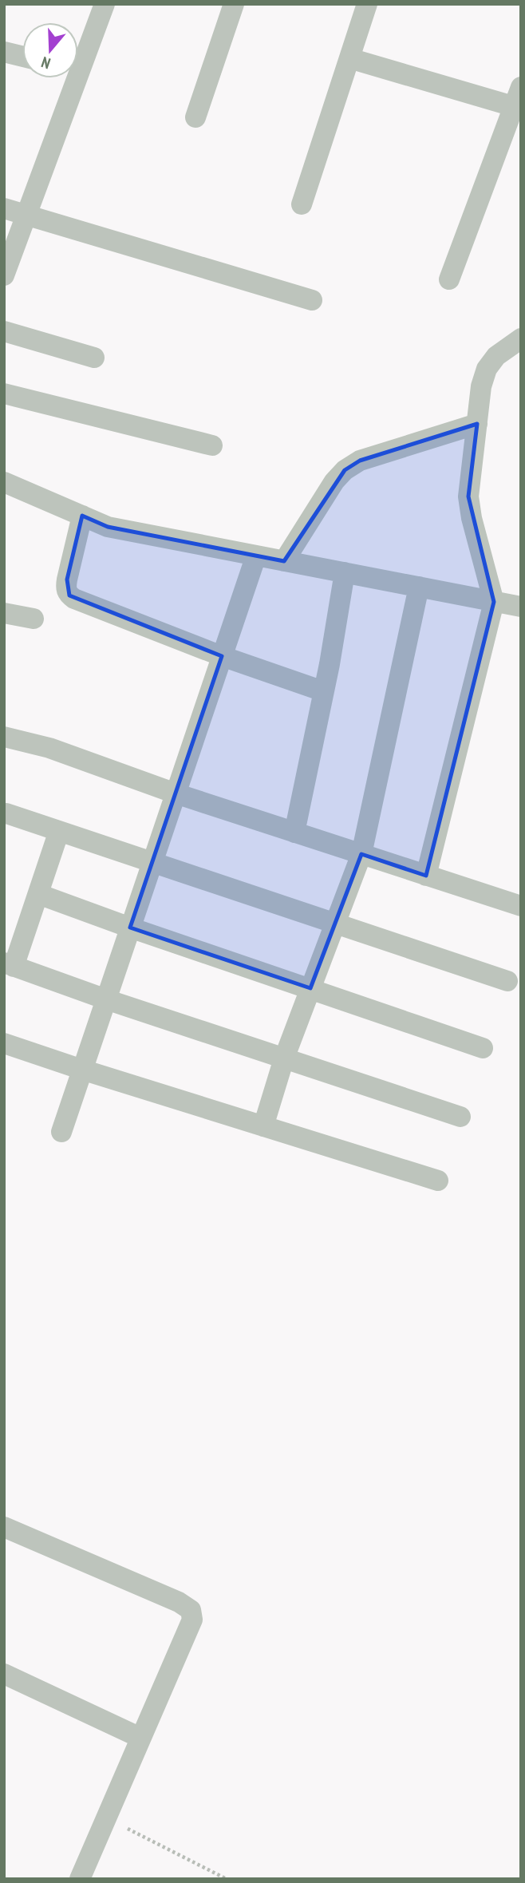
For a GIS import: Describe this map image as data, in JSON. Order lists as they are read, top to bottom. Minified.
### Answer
{"north":"bottom"}
